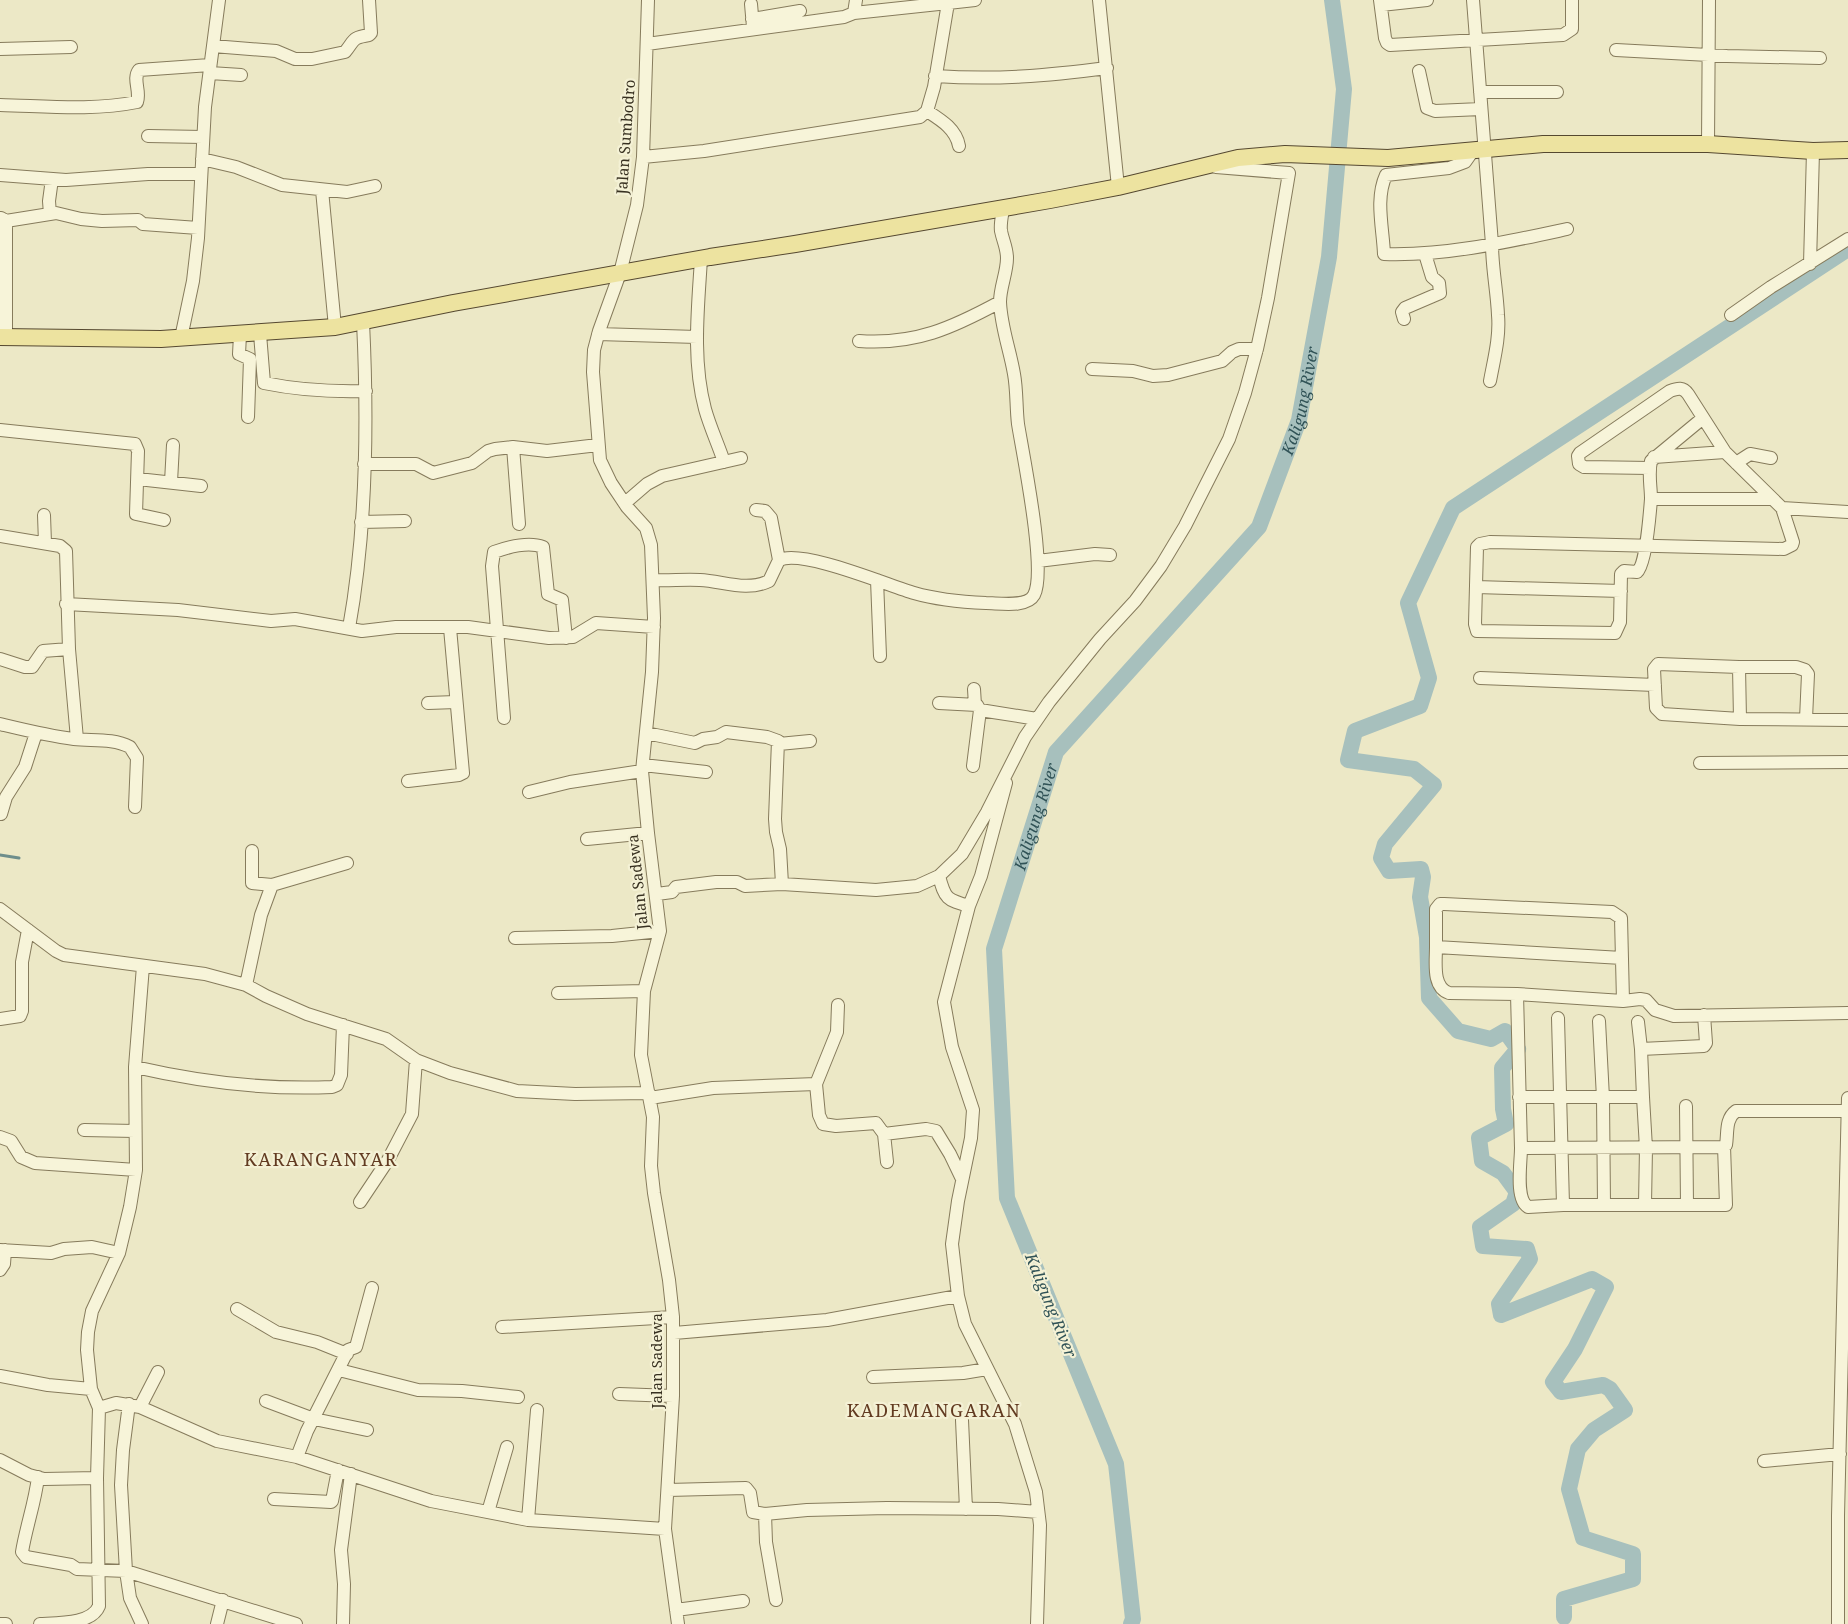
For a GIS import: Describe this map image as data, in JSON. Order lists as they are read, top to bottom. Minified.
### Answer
{"streets":{"street":["Jalan Sumbodro","Jalan Sadewa"]},"crossings":[["Jalan Sumbodro","Jalan Sadewa"]],"districts":["KARANGANYAR","KADEMANGARAN"],"water":["Kaligung River"]}
